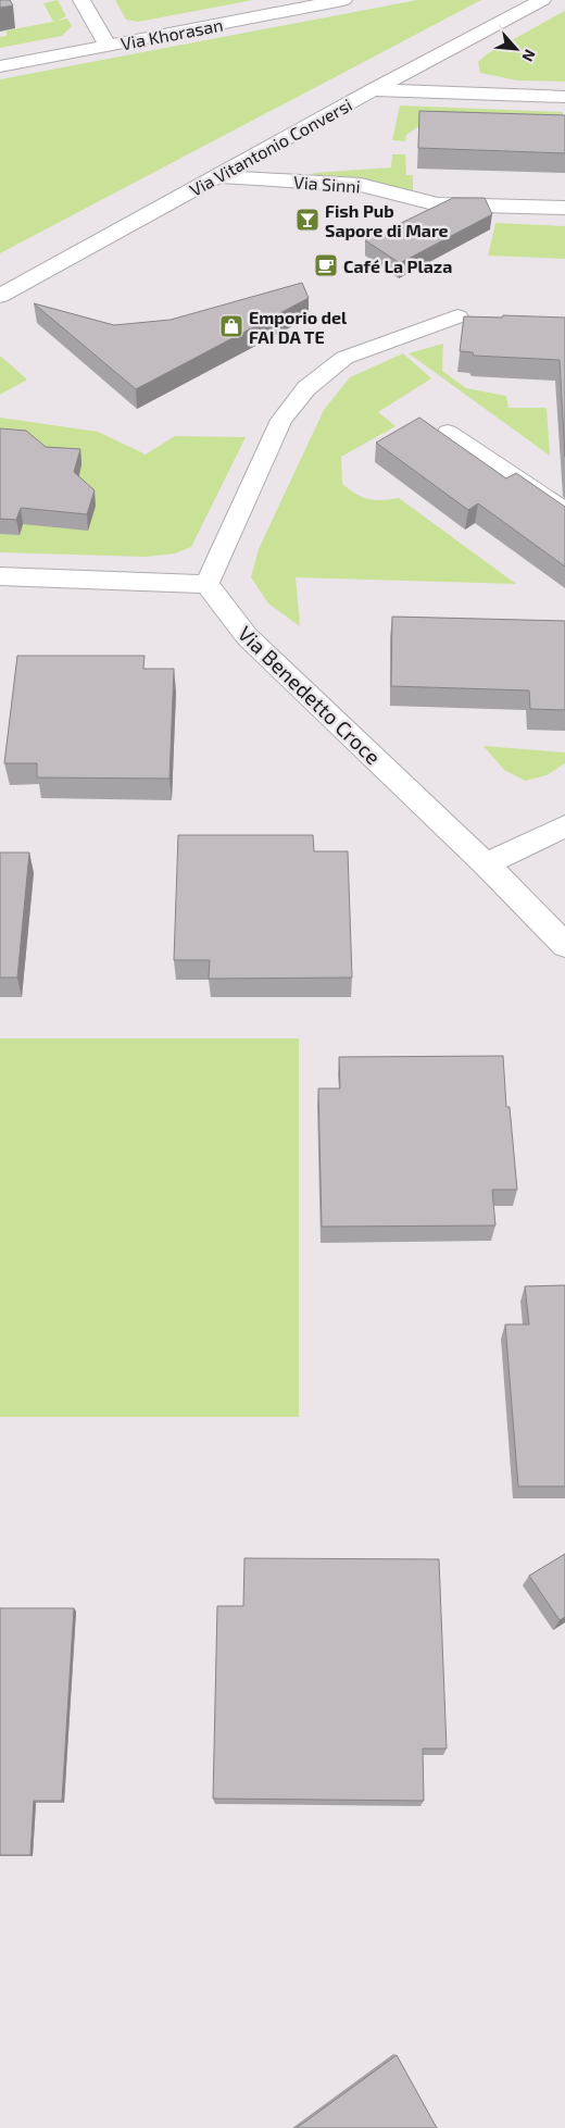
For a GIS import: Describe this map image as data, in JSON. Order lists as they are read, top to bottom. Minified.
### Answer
{"streets":{"street":["Via Khorasan","Via Vitantonio Conversi","Via Sinni","Via Benedetto Croce"]},"crossings":[["Via Vitantonio Conversi","Via Sinni"]],"places":{"bar":["Fish Pub Sapore di Mare"],"cafe":["Café La Plaza"],"shop":["Emporio del FAI DA TE"]},"north":"bottom right"}
